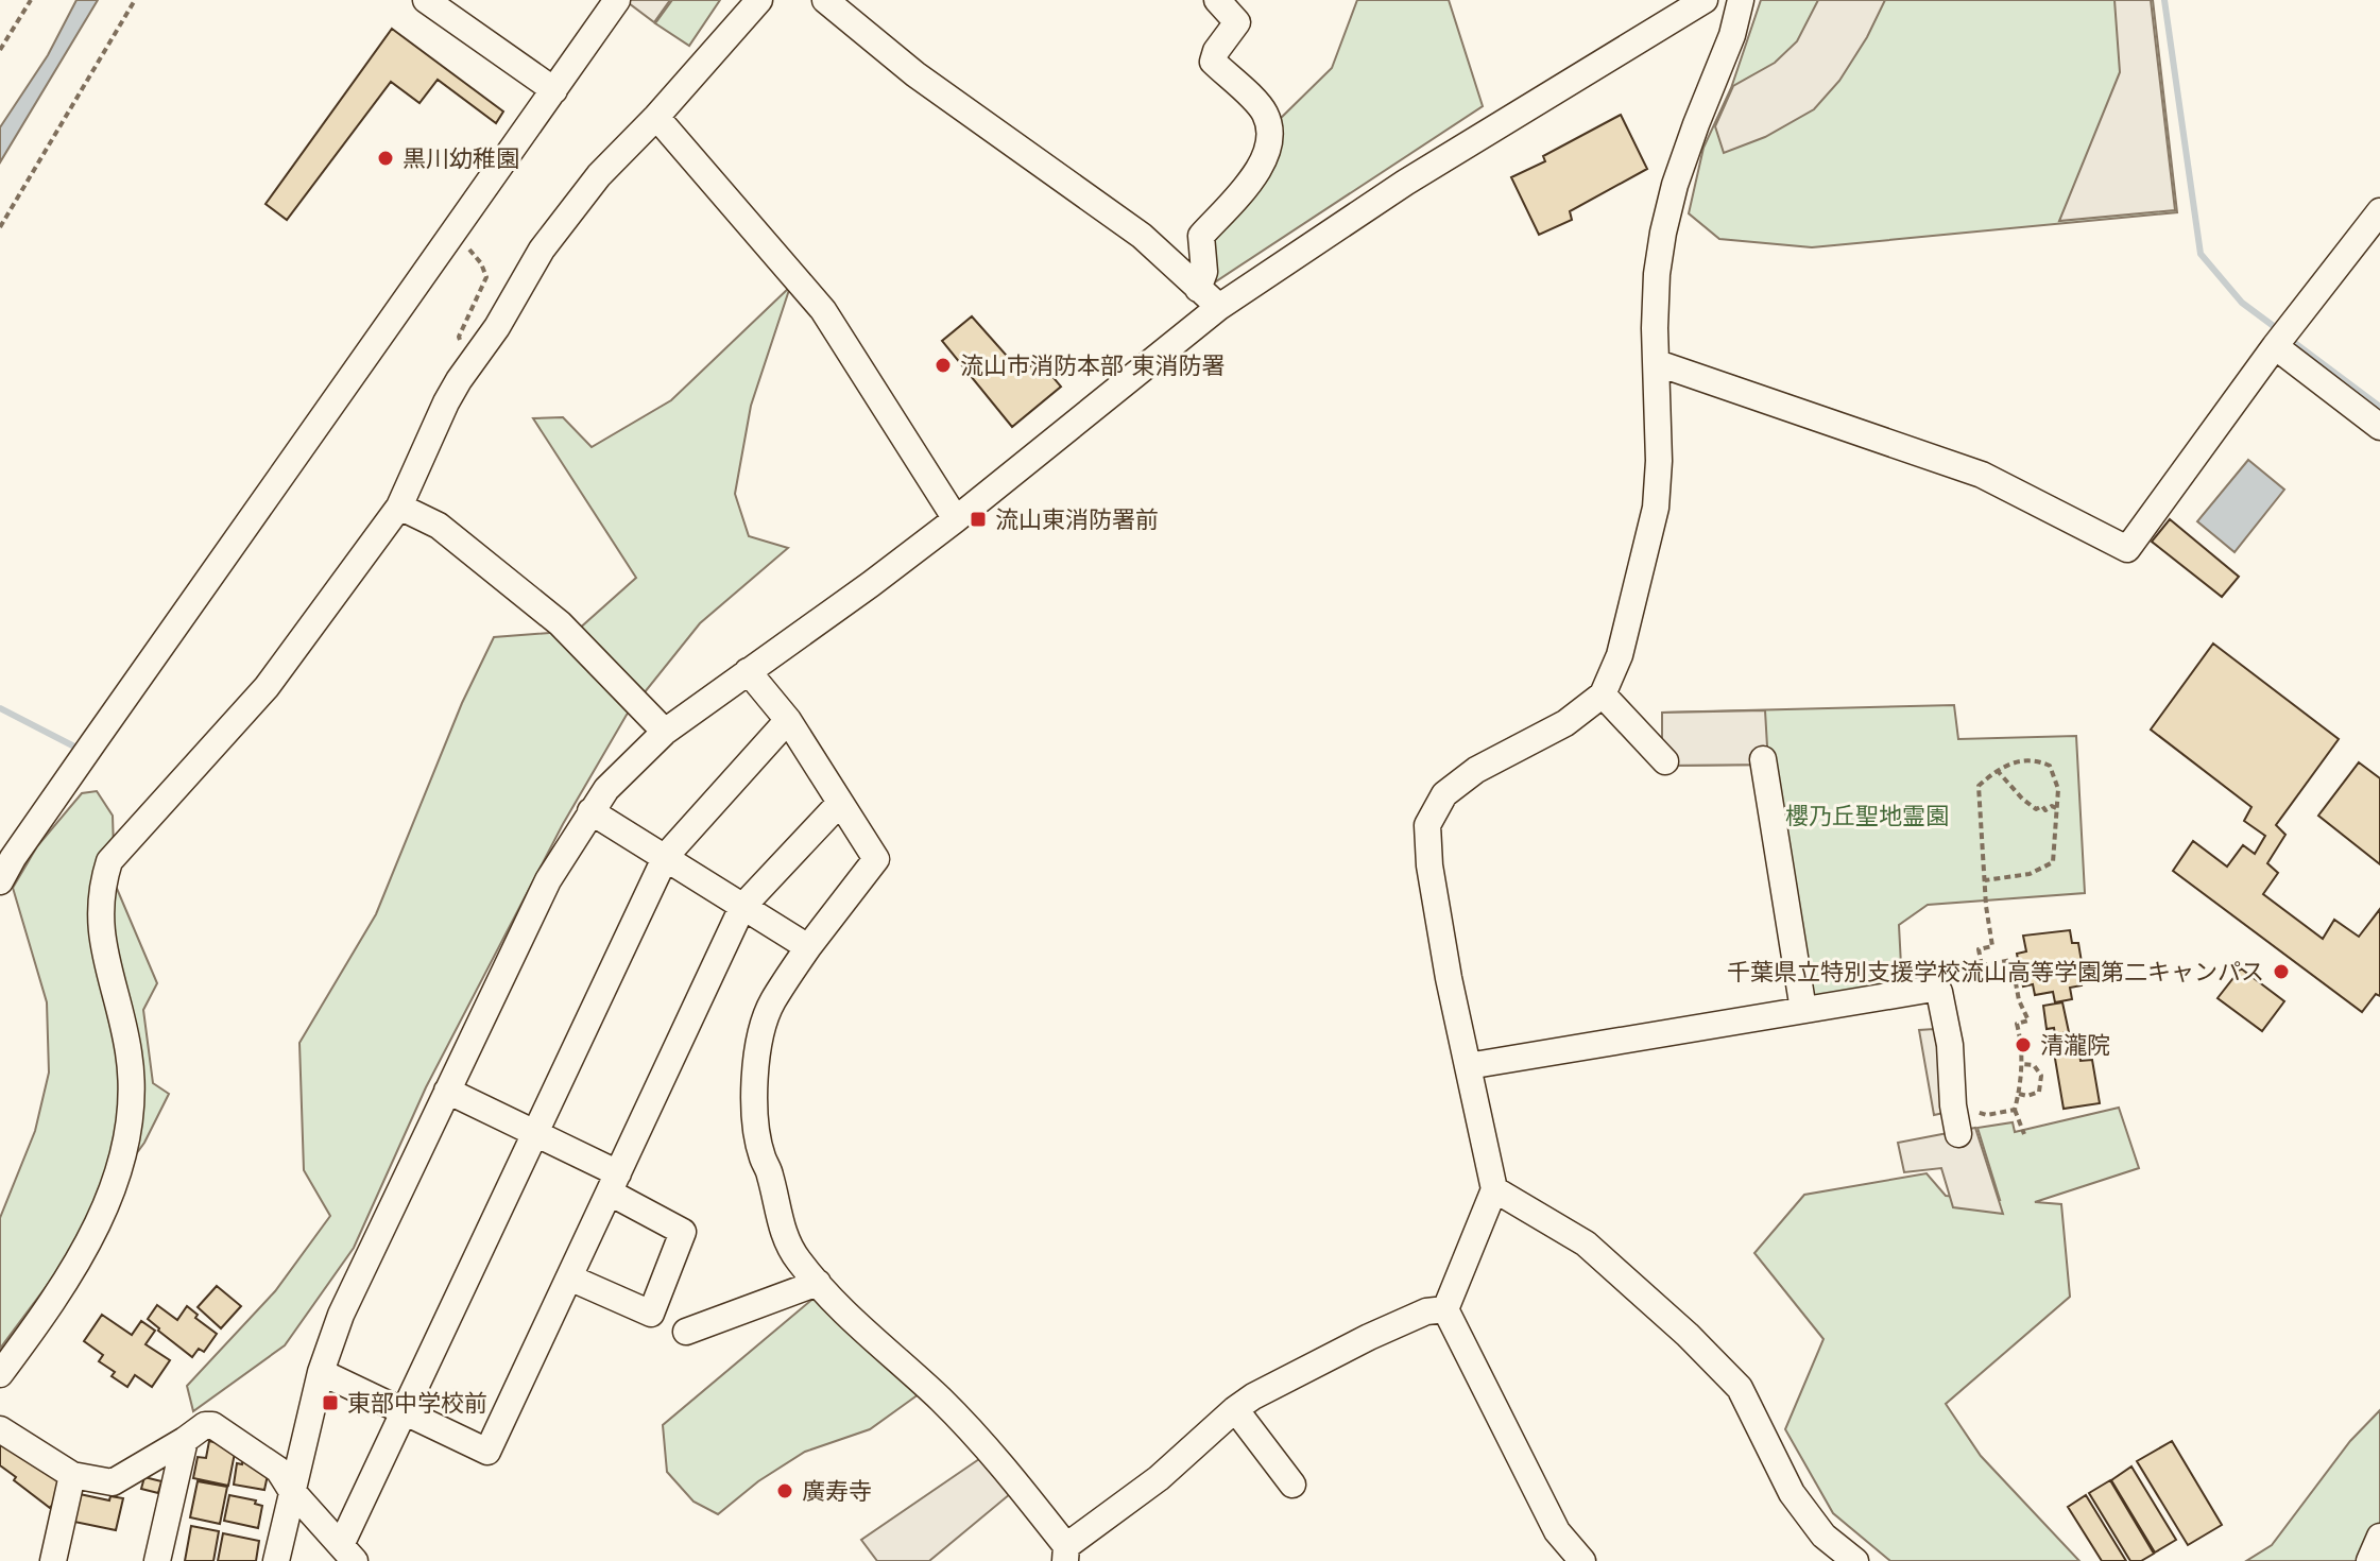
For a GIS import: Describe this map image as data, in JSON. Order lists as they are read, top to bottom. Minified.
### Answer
{"parks":["櫻乃丘聖地霊園"],"places":{"other":["黒川幼稚園","流山市消防本部 東消防署","千葉県立特別支援学校流山高等学園第二キャンパス","清瀧院","廣寿寺"],"transit":["流山東消防署前","東部中学校前"]}}
